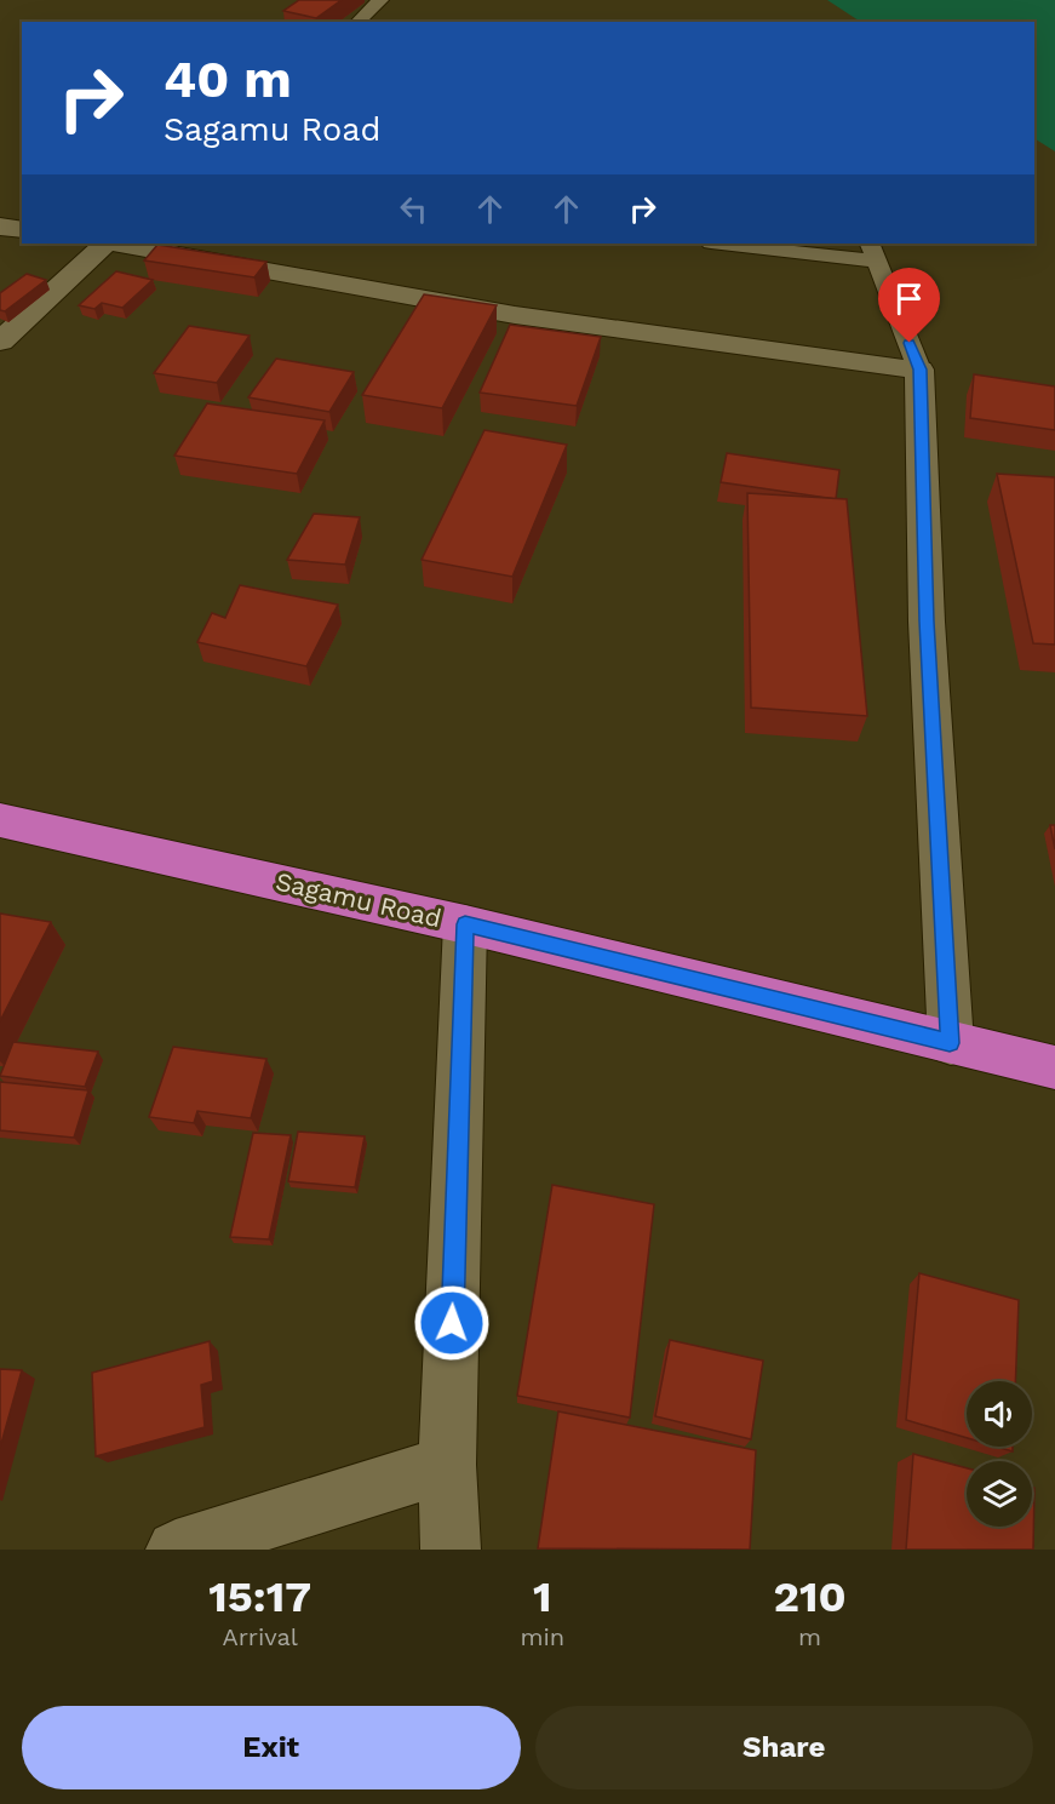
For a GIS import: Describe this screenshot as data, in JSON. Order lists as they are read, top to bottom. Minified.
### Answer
{"streets":{"highway":["Sagamu Road"]},"page":{"turn":["40 m","Sagamu Road"],"eta":["15:17","Arrival","1","min","210","m"],"buttons":["Exit","Share"]}}
